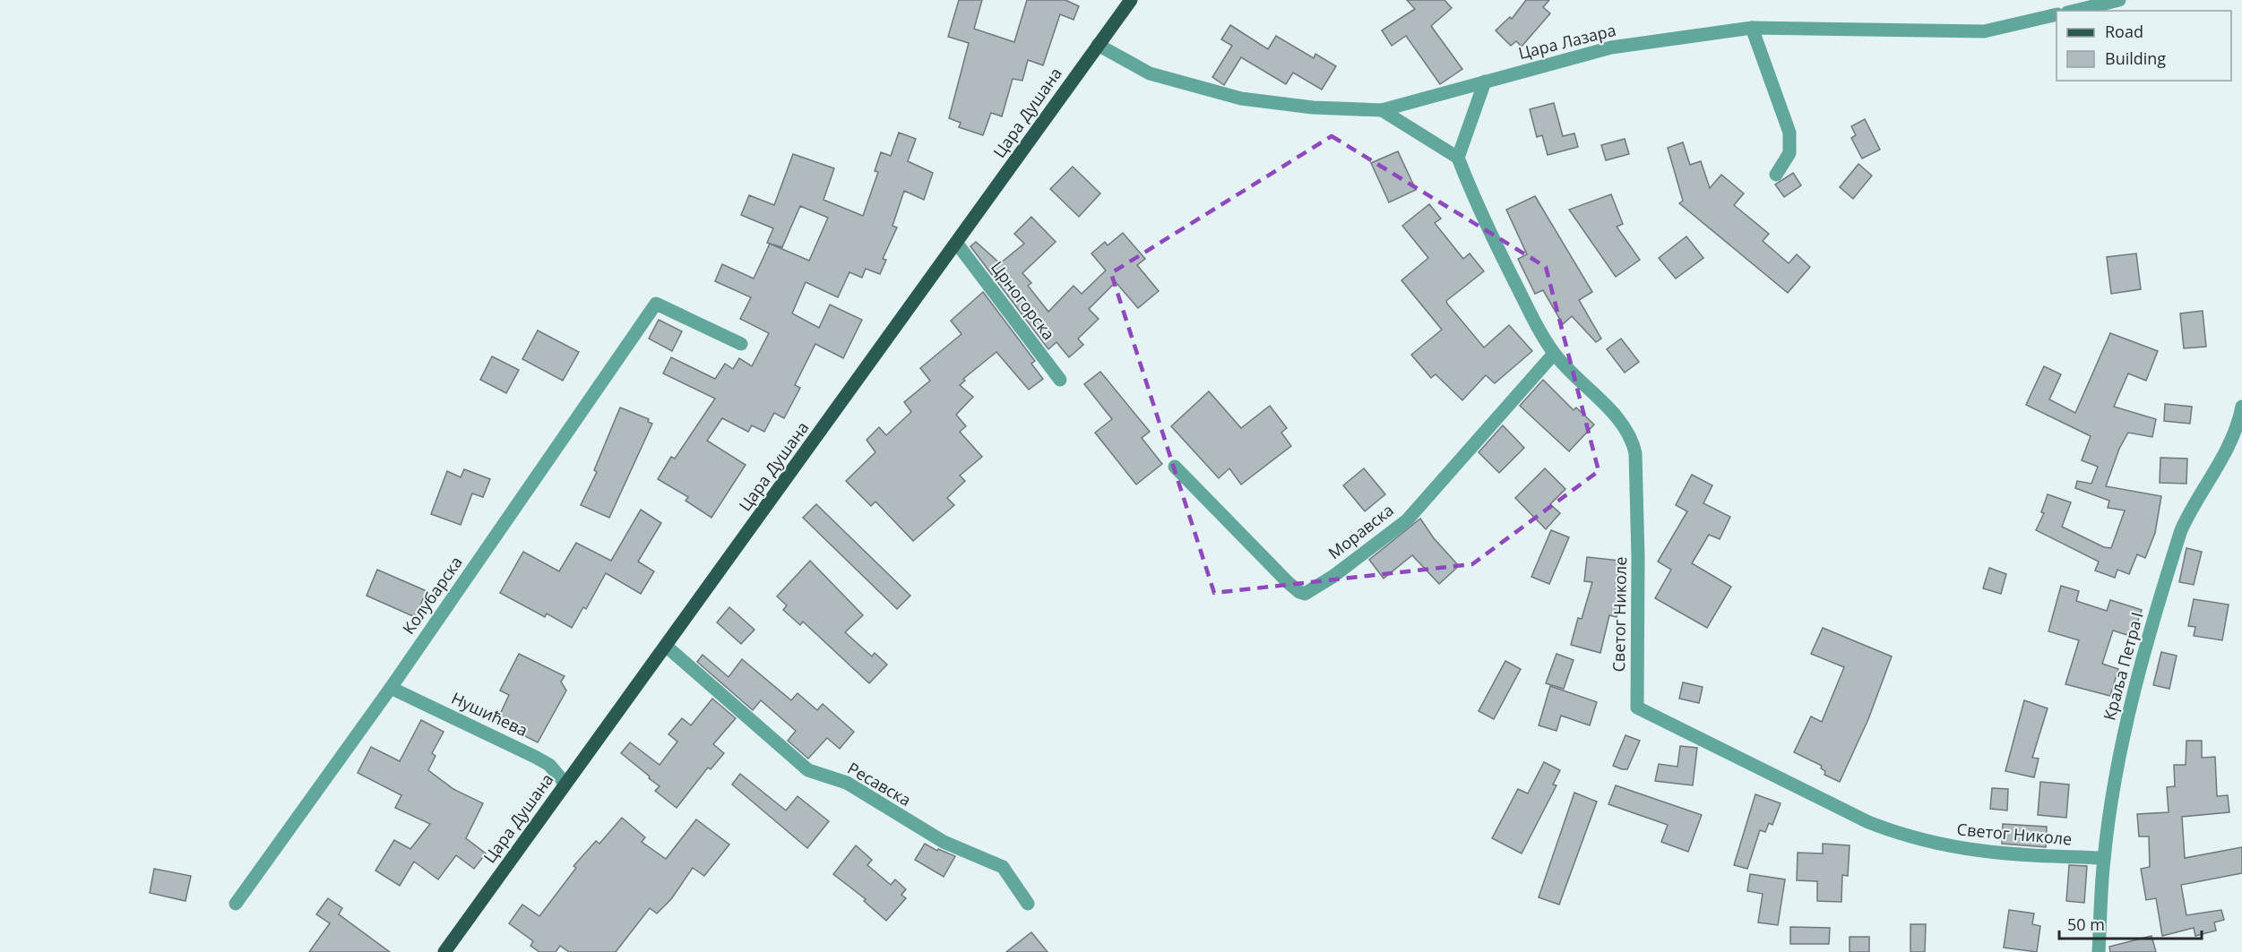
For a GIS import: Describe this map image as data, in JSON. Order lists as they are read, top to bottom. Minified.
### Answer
{"streets":{"main road":["Цара Душана"],"street":["Цара Лазара","Црногорска","Моравска","Колубарска","Светог Николе","Краља Петра I","Нушићева","Ресавска"]},"crossings":[["Цара Лазара","Цара Душана"],["Цара Душана","Црногорска"],["Цара Душана","Нушићева"],["Цара Душана","Ресавска"],["Моравска","Светог Николе"],["Колубарска","Нушићева"],["Светог Николе","Краља Петра I"]],"legend":["Road","Building"],"scale_bar":"50 m"}
